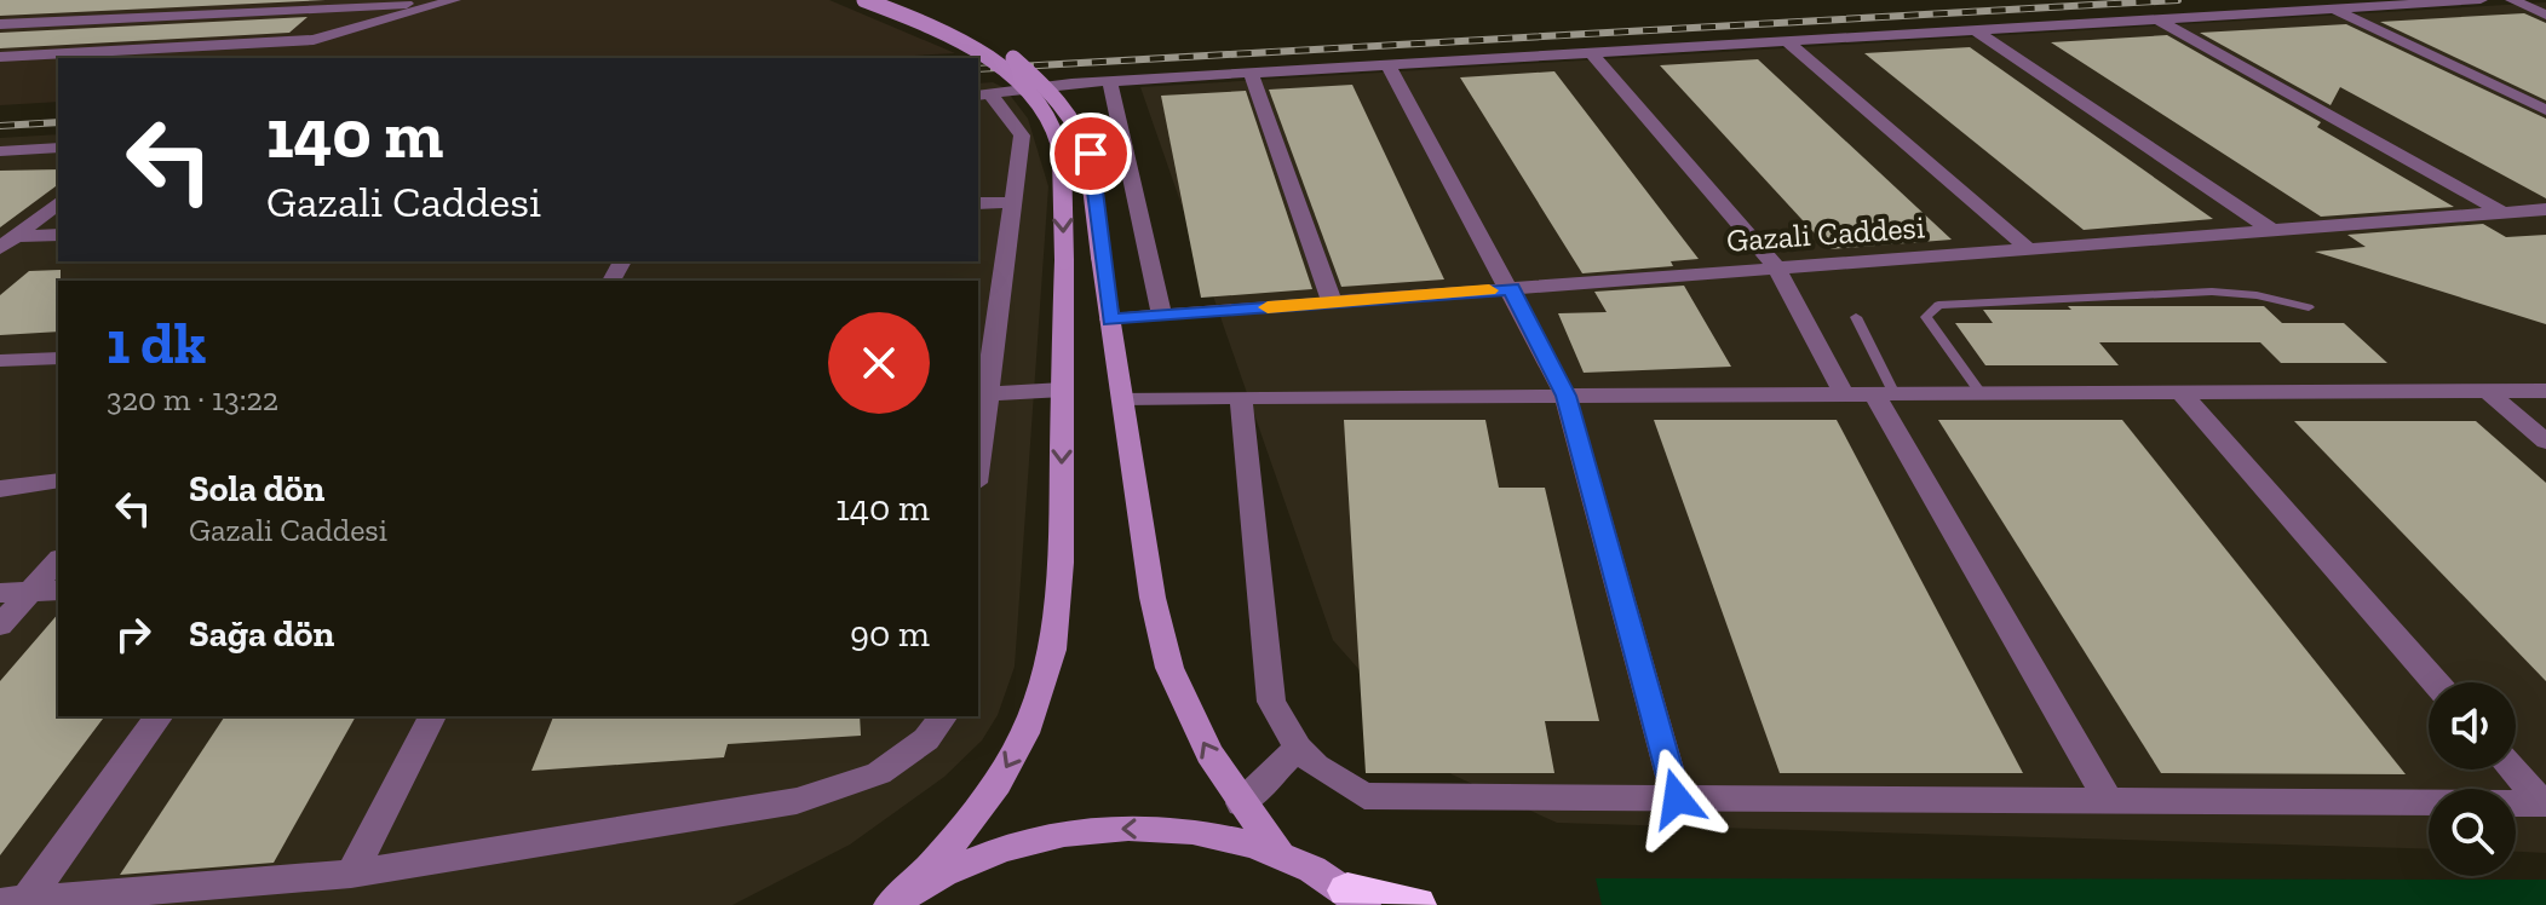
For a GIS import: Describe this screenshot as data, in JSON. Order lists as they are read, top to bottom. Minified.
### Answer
{"streets":{"street":["Gazali Caddesi"]},"page":{"turn":["140 m","Gazali Caddesi"],"heading":["1 dk","320 m · 13:22"],"list":[{"name":"Sola dön","note":"Gazali Caddesi","value":"140 m"},{"name":"Sağa dön","value":"90 m"}]}}
